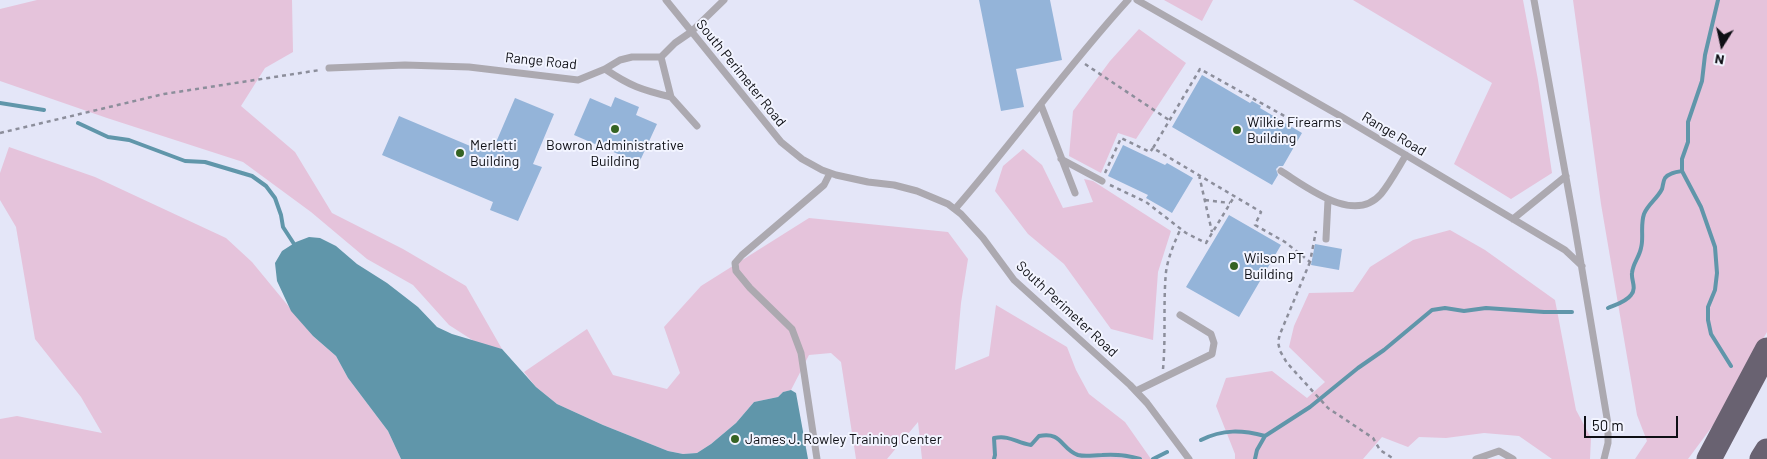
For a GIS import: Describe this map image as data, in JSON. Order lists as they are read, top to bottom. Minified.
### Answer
{"streets":{"lane":["Range Road","South Perimeter Road"]},"places":["Bowron Administrative Building","Wilkie Firearms Building","Merletti Building","Wilson PT Building","James J. Rowley Training Center"],"scale_bar":"50 m","north":"bottom"}
